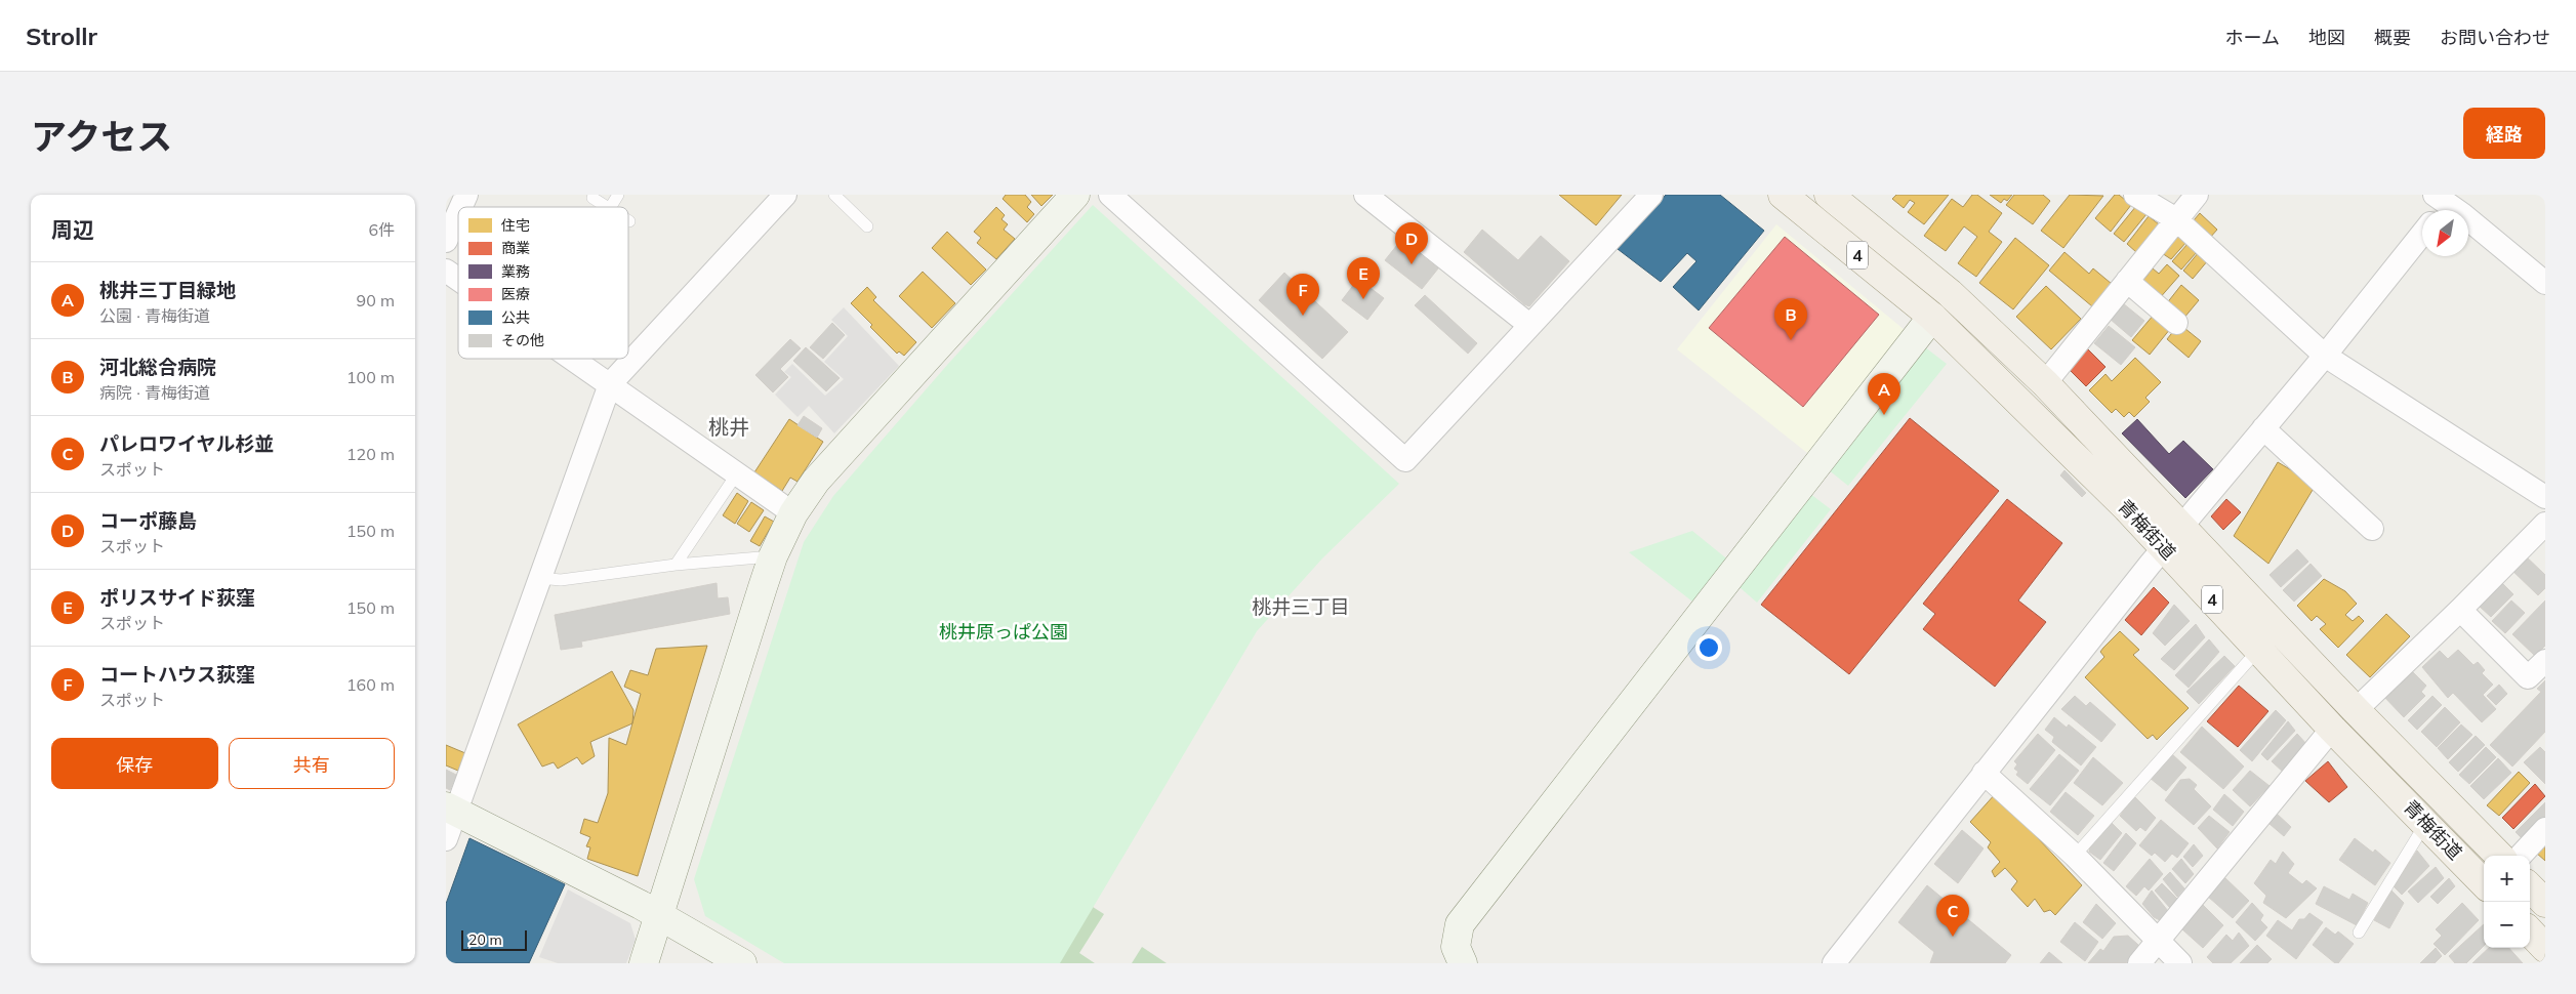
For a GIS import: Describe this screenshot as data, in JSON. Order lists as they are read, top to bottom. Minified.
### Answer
{"streets":{"main road":["4","青梅街道"]},"districts":["桃井","桃井三丁目"],"parks":["桃井原っぱ公園"],"legend":["住宅","商業","業務","医療","公共","その他"],"scale_bar":"20 m","north":"bottom left","page":{"header":"Strollr","nav":["ホーム","地図","概要","お問い合わせ"],"title":"アクセス","buttons":["経路",["保存","共有"]],"heading":["周辺","6件"],"pins":["D","E","F","B","A","C"],"list":[{"mark":"A","name":"桃井三丁目緑地","note":"公園 · 青梅街道","value":"90 m"},{"mark":"B","name":"河北総合病院","note":"病院 · 青梅街道","value":"100 m"},{"mark":"C","name":"パレロワイヤル杉並","note":"スポット","value":"120 m"},{"mark":"D","name":"コーポ藤島","note":"スポット","value":"150 m"},{"mark":"E","name":"ポリスサイド荻窪","note":"スポット","value":"150 m"},{"mark":"F","name":"コートハウス荻窪","note":"スポット","value":"160 m"}],"map_buttons":["+","−"],"scale":"20 m"}}
